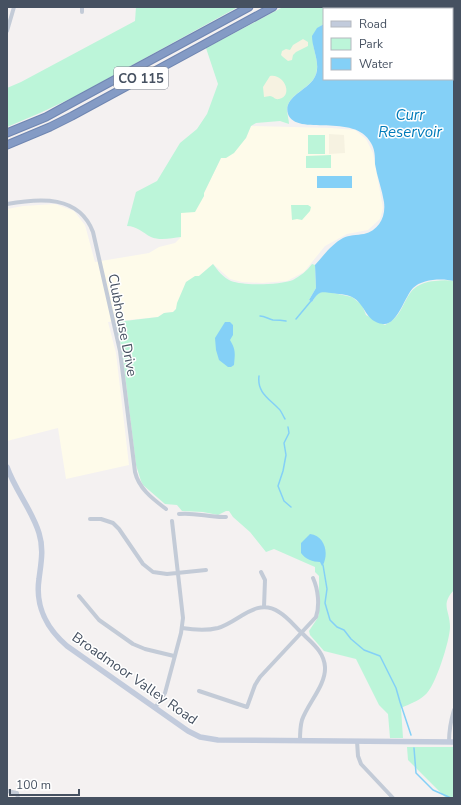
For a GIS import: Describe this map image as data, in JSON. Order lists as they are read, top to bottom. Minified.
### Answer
{"streets":{"highway":["CO 115"],"street":["Clubhouse Drive","Broadmoor Valley Road"]},"water":["Curr Reservoir"],"legend":["Road","Park","Water"],"scale_bar":"100 m"}
